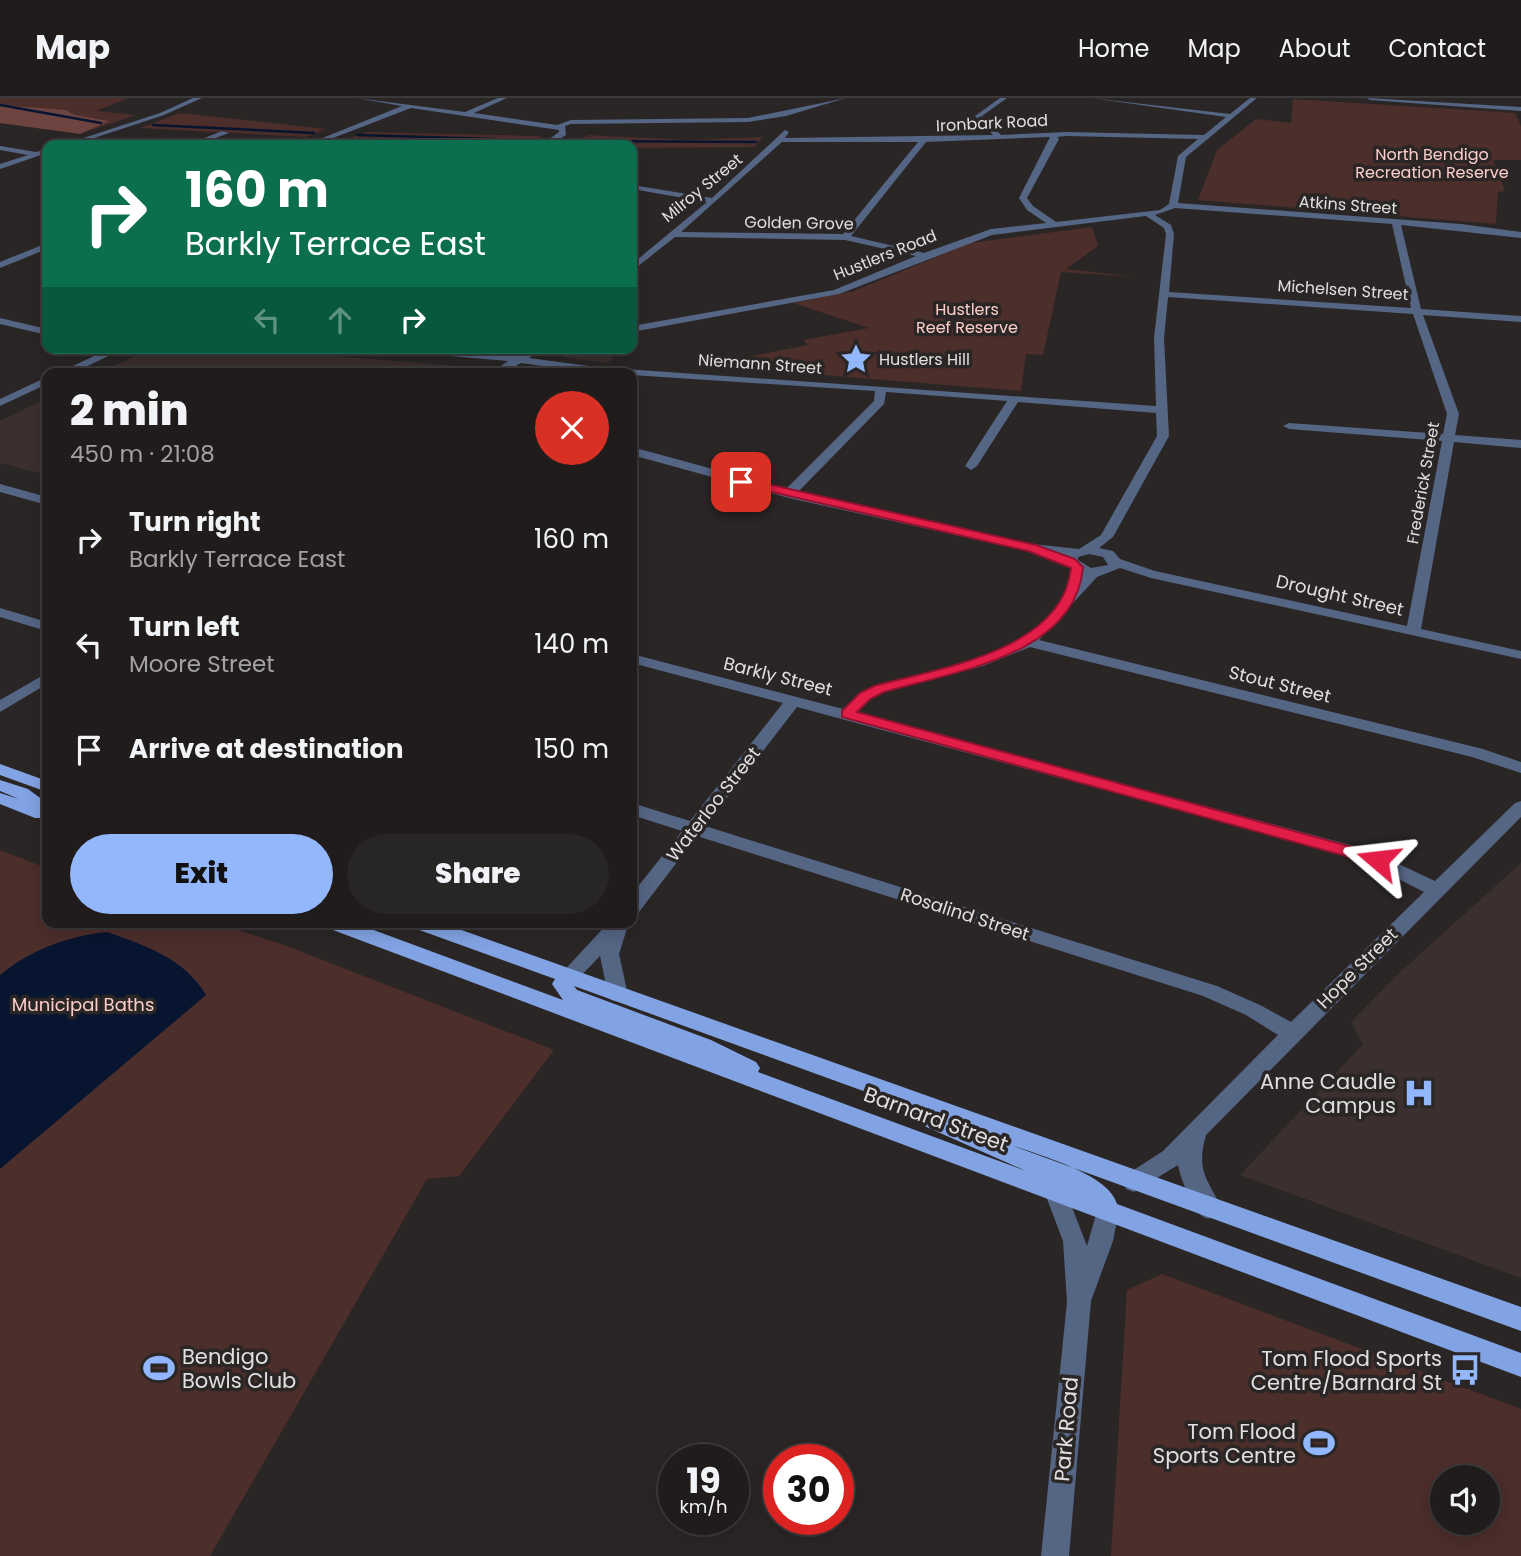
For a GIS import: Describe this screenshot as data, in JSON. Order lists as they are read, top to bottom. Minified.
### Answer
{"streets":{"main road":["Barnard Street"],"street":["Ironbark Road","Milroy Street","Atkins Street","Golden Grove","Hustlers Road","Michelsen Street","Niemann Street","Frederick Street","Drought Street","Barkly Street","Stout Street","Waterloo Street","Rosalind Street","Hope Street","Park Road"]},"crossings":[["Ironbark Road","Milroy Street"],["Milroy Street","Golden Grove"],["Atkins Street","Hustlers Road"],["Atkins Street","Frederick Street"],["Golden Grove","Hustlers Road"],["Michelsen Street","Frederick Street"],["Frederick Street","Drought Street"],["Barkly Street","Waterloo Street"],["Barkly Street","Hope Street"],["Waterloo Street","Rosalind Street"],["Rosalind Street","Hope Street"],["Hope Street","Barnard Street"],["Barnard Street","Park Road"]],"parks":["North Bendigo Recreation Reserve","Hustlers Reef Reserve","Municipal Baths"],"places":{"place":["Hustlers Hill"],"hospital":["Anne Caudle Campus"],"sports":["Bendigo Bowls Club","Tom Flood Sports Centre"],"bus stop":["Tom Flood Sports Centre/Barnard St"]},"page":{"header":"Map","nav":["Home","Map","About","Contact"],"turn":["160 m","Barkly Terrace East"],"heading":["2 min","450 m · 21:08"],"list":[{"name":"Turn right","note":"Barkly Terrace East","value":"160 m"},{"name":"Turn left","note":"Moore Street","value":"140 m"},{"name":"Arrive at destination","value":"150 m"}],"buttons":["Exit","Share"],"speed":"19 km/h","limit":"30"}}
